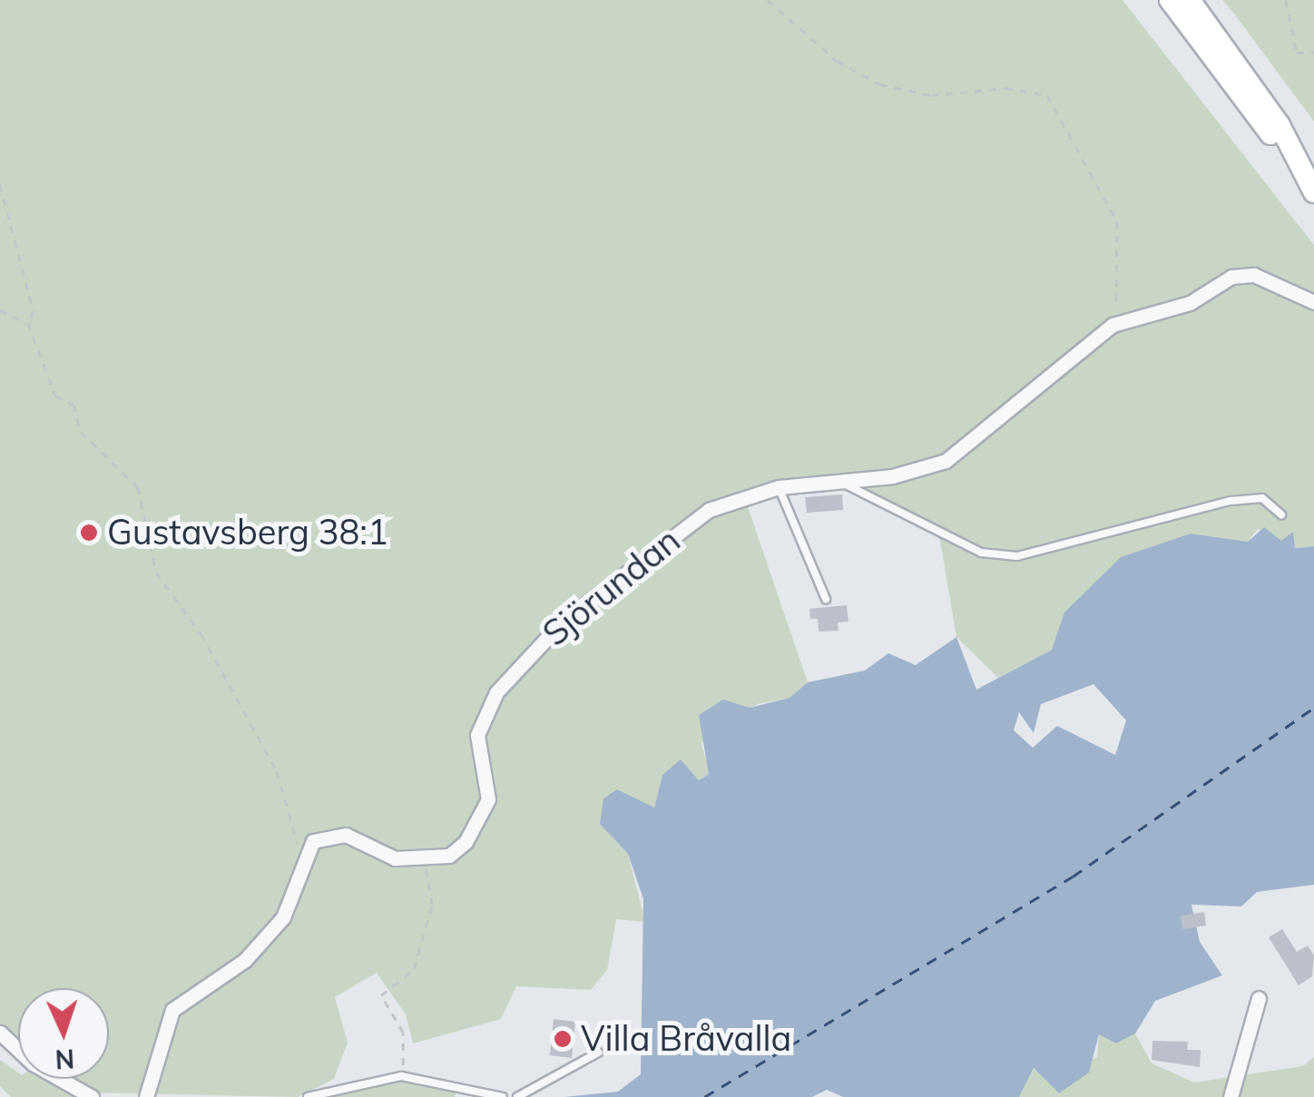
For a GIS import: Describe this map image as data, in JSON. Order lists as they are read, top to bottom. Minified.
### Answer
{"streets":{"street":["Sjörundan"]},"places":["Gustavsberg 38:1","Villa Bråvalla"],"north":"bottom"}
